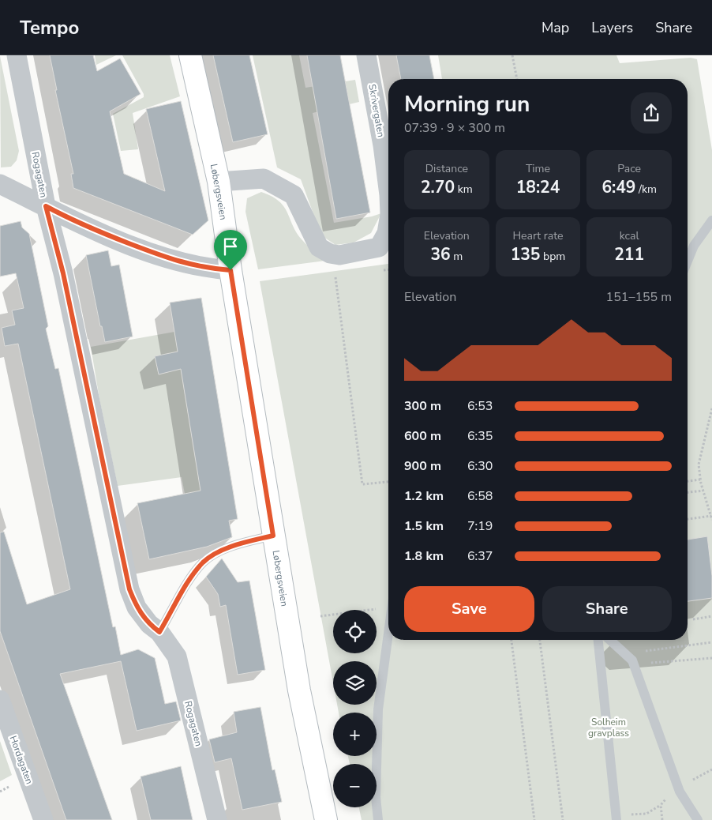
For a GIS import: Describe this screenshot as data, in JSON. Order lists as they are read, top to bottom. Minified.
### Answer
{"streets":{"street":["Skrivergaten","Rogagaten","Løbergsveien","Hordagaten"]},"parks":["Solheim gravplass"],"page":{"header":"Tempo","nav":["Map","Layers","Share"],"heading":["Morning run","07:39 · 9 × 300 m"],"stats":[["Distance","2.70 km"],["Time","18:24"],["Pace","6:49 /km"],["Elevation","36 m"],["Heart rate","135 bpm"],["kcal","211"]],"chart":["Elevation","151–155 m"],"list":[{"name":"300 m","note":"6:53"},{"name":"600 m","note":"6:35"},{"name":"900 m","note":"6:30"},{"name":"1.2 km","note":"6:58"},{"name":"1.5 km","note":"7:19"},{"name":"1.8 km","note":"6:37"}],"buttons":["Save","Share"],"map_buttons":["+","−"]}}
